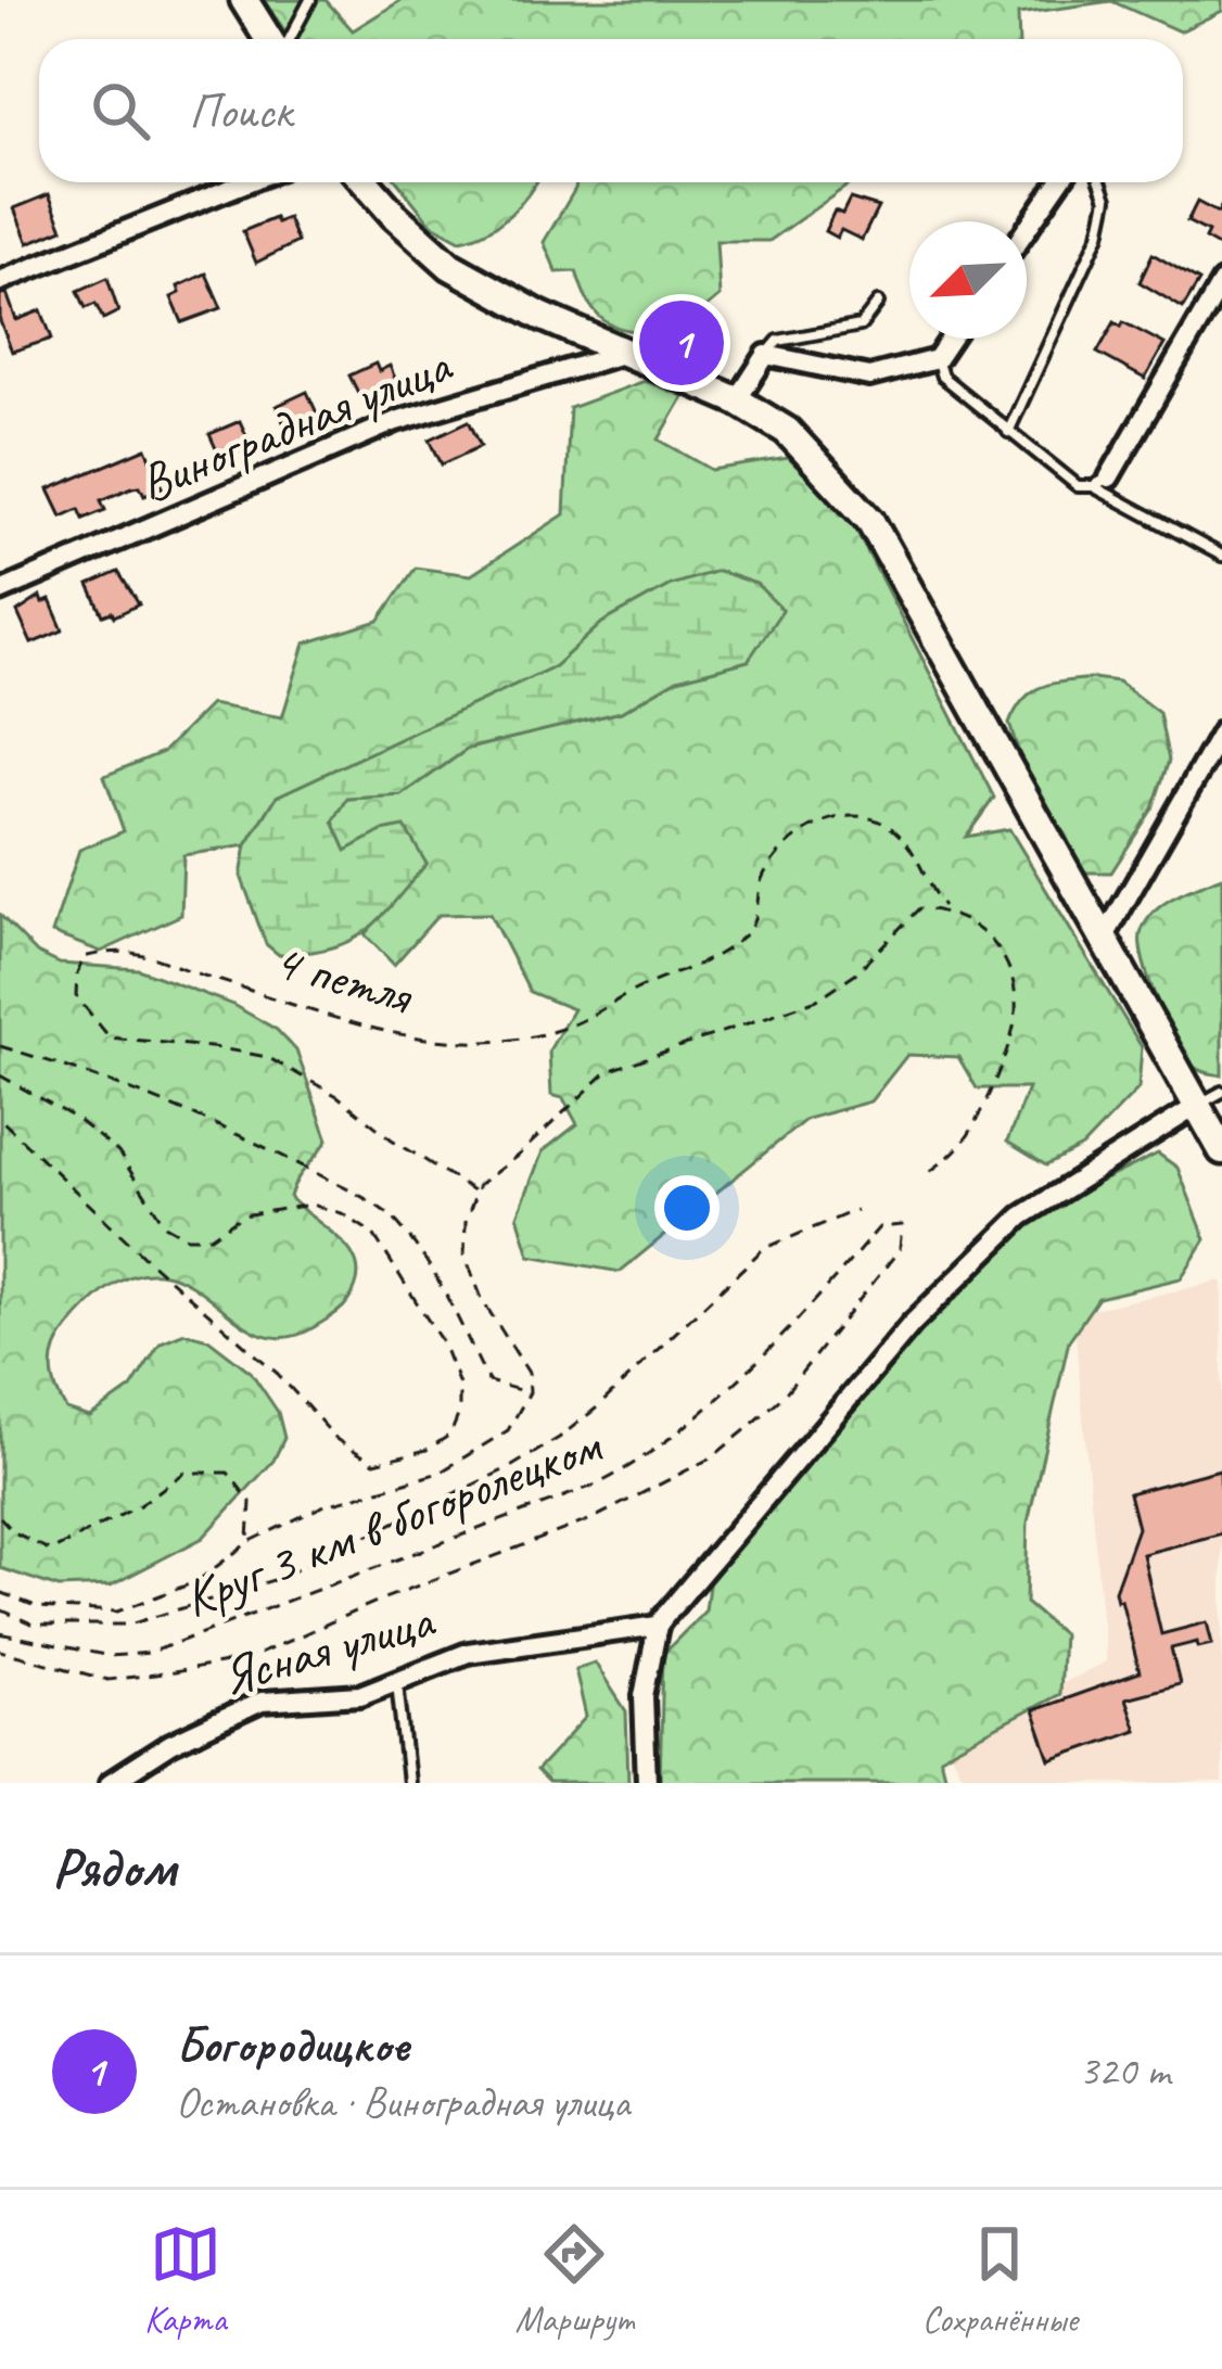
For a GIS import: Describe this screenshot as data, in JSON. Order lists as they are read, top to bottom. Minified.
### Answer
{"streets":{"street":["Виноградная улица","Ясная улица"],"path":["4 петля","Круг 3 км в богоролецком"]},"crossings":[["4 петля","Круг 3 км в богоролецком"]],"north":"bottom left","page":{"search":"Поиск","pins":"1","heading":"Рядом","list":[{"mark":"1","name":"Богородицкое","note":"Остановка · Виноградная улица","value":"320 m"}],"nav":["Карта","Маршрут","Сохранённые"]}}
